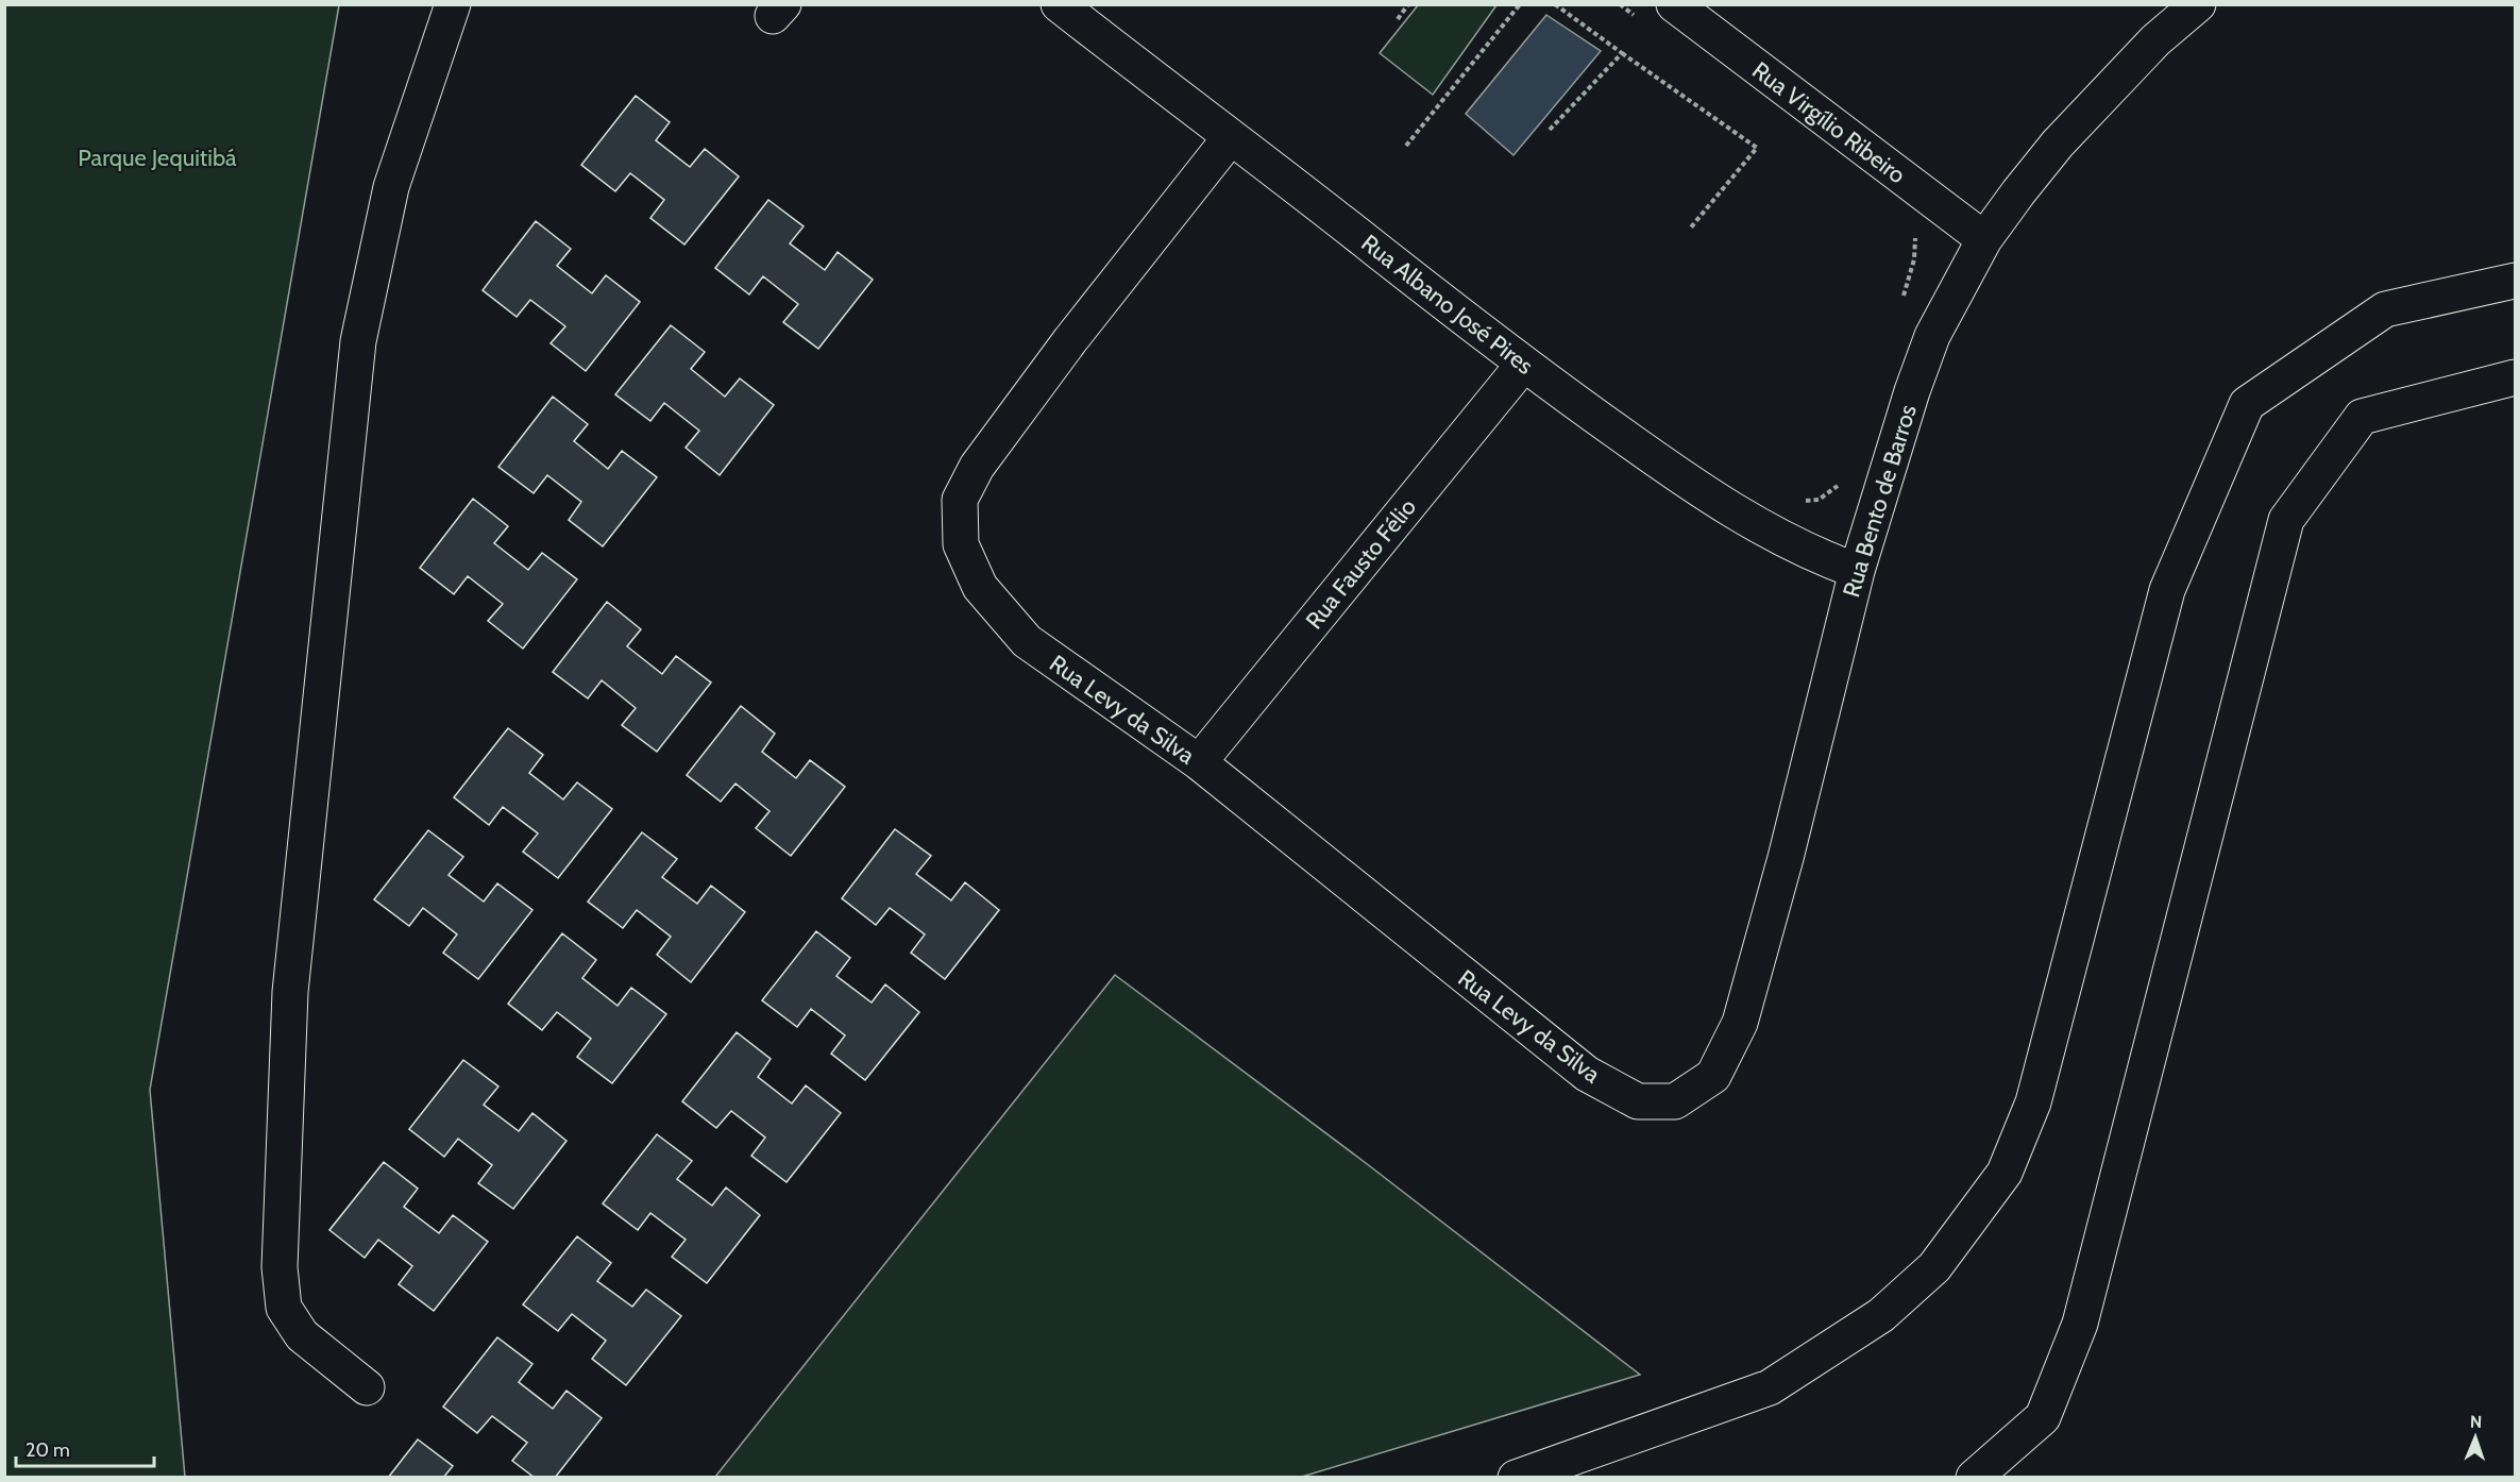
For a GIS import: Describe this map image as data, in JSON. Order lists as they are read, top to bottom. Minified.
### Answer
{"streets":{"street":["Rua Virgílio Ribeiro","Rua Albano José Pires","Rua Bento de Barros","Rua Fausto Félio","Rua Levy da Silva"]},"crossings":[["Rua Virgílio Ribeiro","Rua Bento de Barros"],["Rua Albano José Pires","Rua Bento de Barros"],["Rua Albano José Pires","Rua Fausto Félio"],["Rua Albano José Pires","Rua Levy da Silva"],["Rua Bento de Barros","Rua Levy da Silva"],["Rua Fausto Félio","Rua Levy da Silva"]],"parks":["Parque Jequitibá"],"scale_bar":"20 m","north":"top"}
